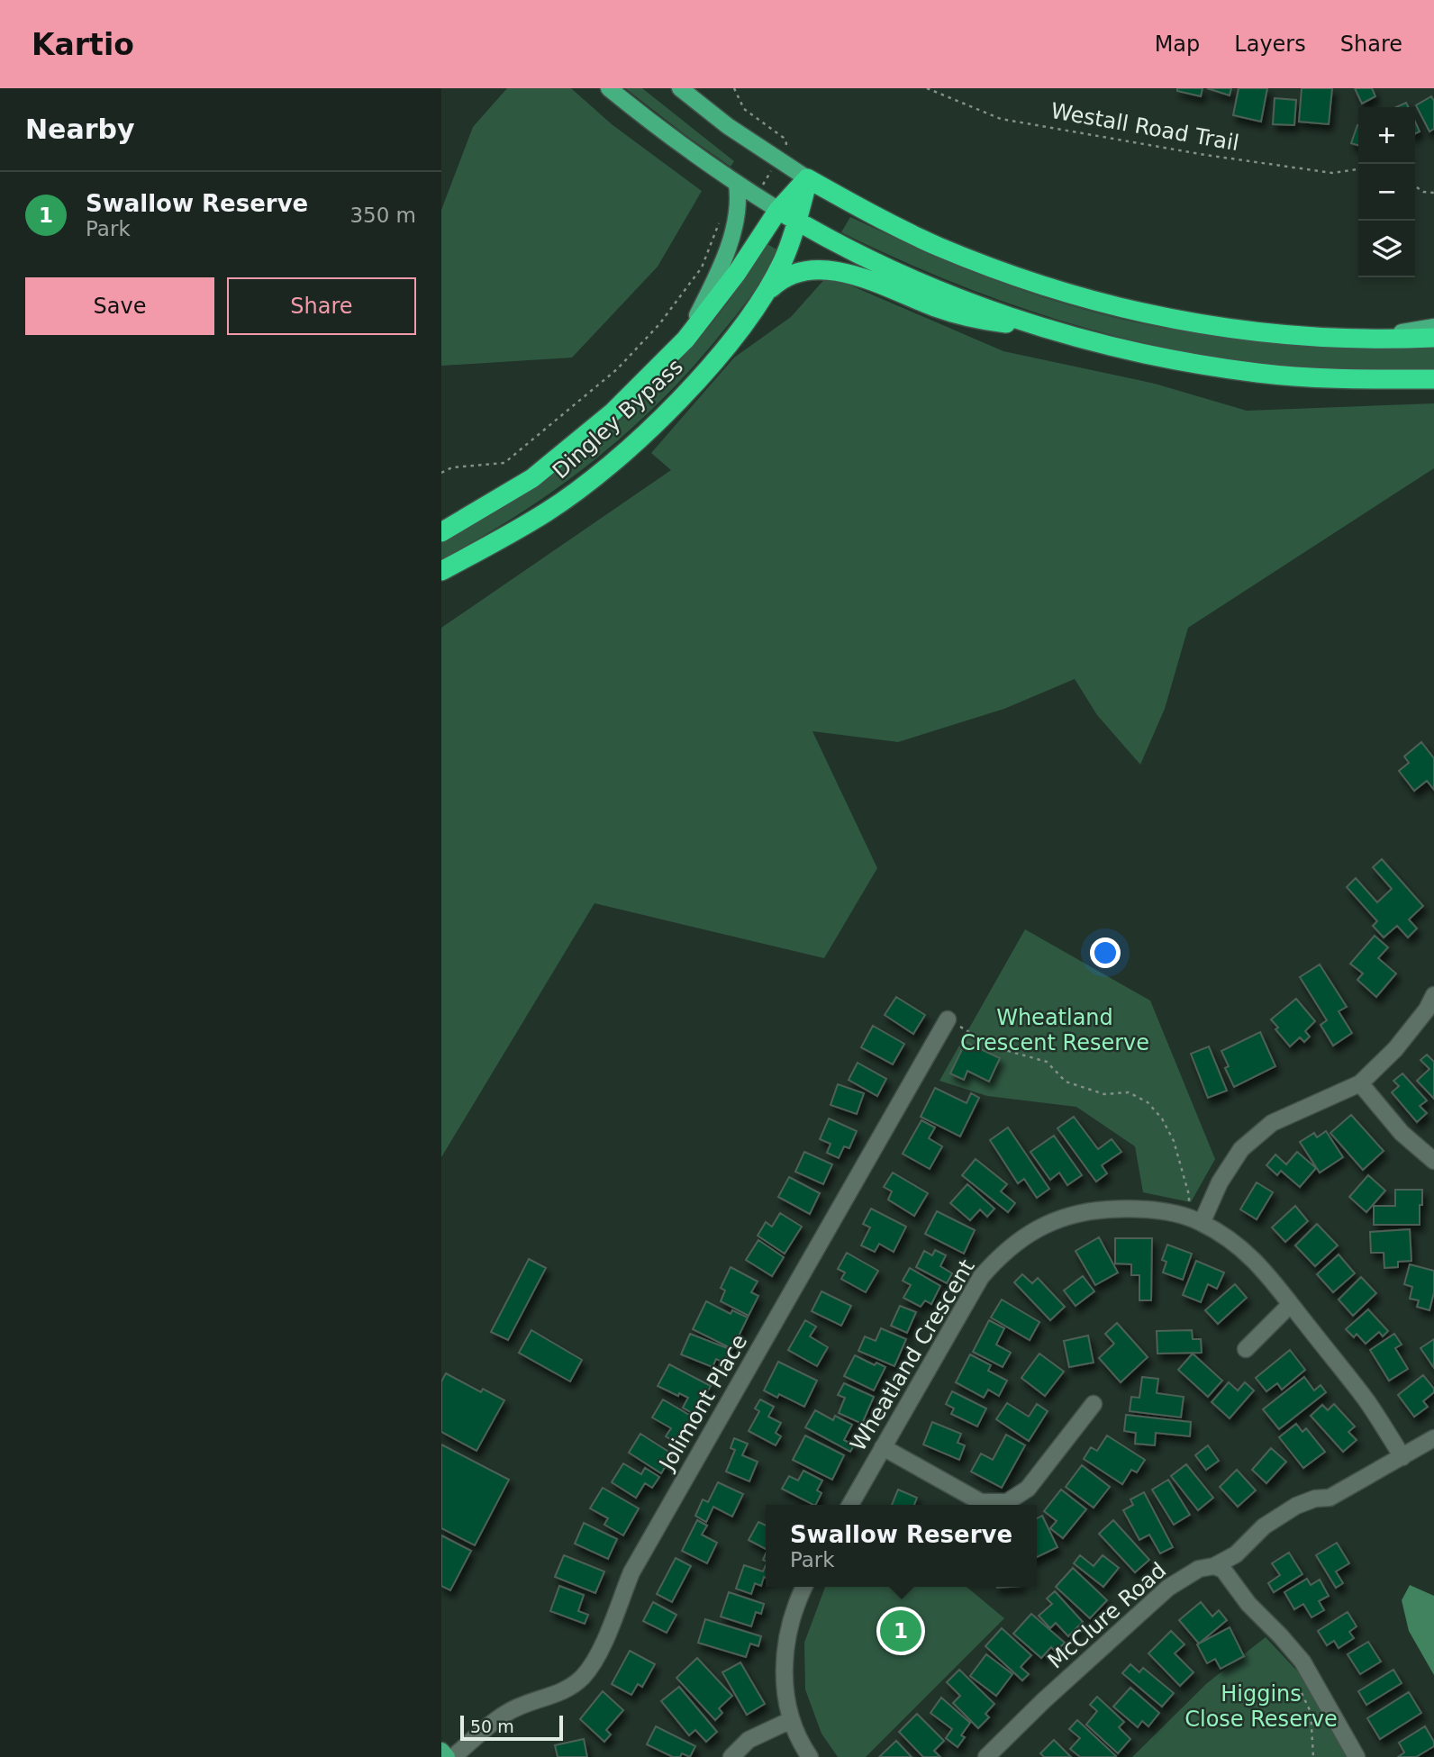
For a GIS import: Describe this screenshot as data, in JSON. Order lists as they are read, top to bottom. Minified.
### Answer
{"streets":{"highway":["Dingley Bypass"],"street":["Wheatland Crescent","Jolimont Place","McClure Road"],"path":["Westall Road Trail"]},"crossings":[["Wheatland Crescent","McClure Road"]],"parks":["Wheatland Crescent Reserve","Higgins Close Reserve"],"scale_bar":"50 m","page":{"header":"Kartio","nav":["Map","Layers","Share"],"heading":"Nearby","map_buttons":["+","−"],"list":[{"mark":"1","name":"Swallow Reserve","note":"Park","value":"350 m"}],"buttons":["Save","Share"],"popup":["Swallow Reserve","Park"],"pins":"1","scale":"50 m"}}
